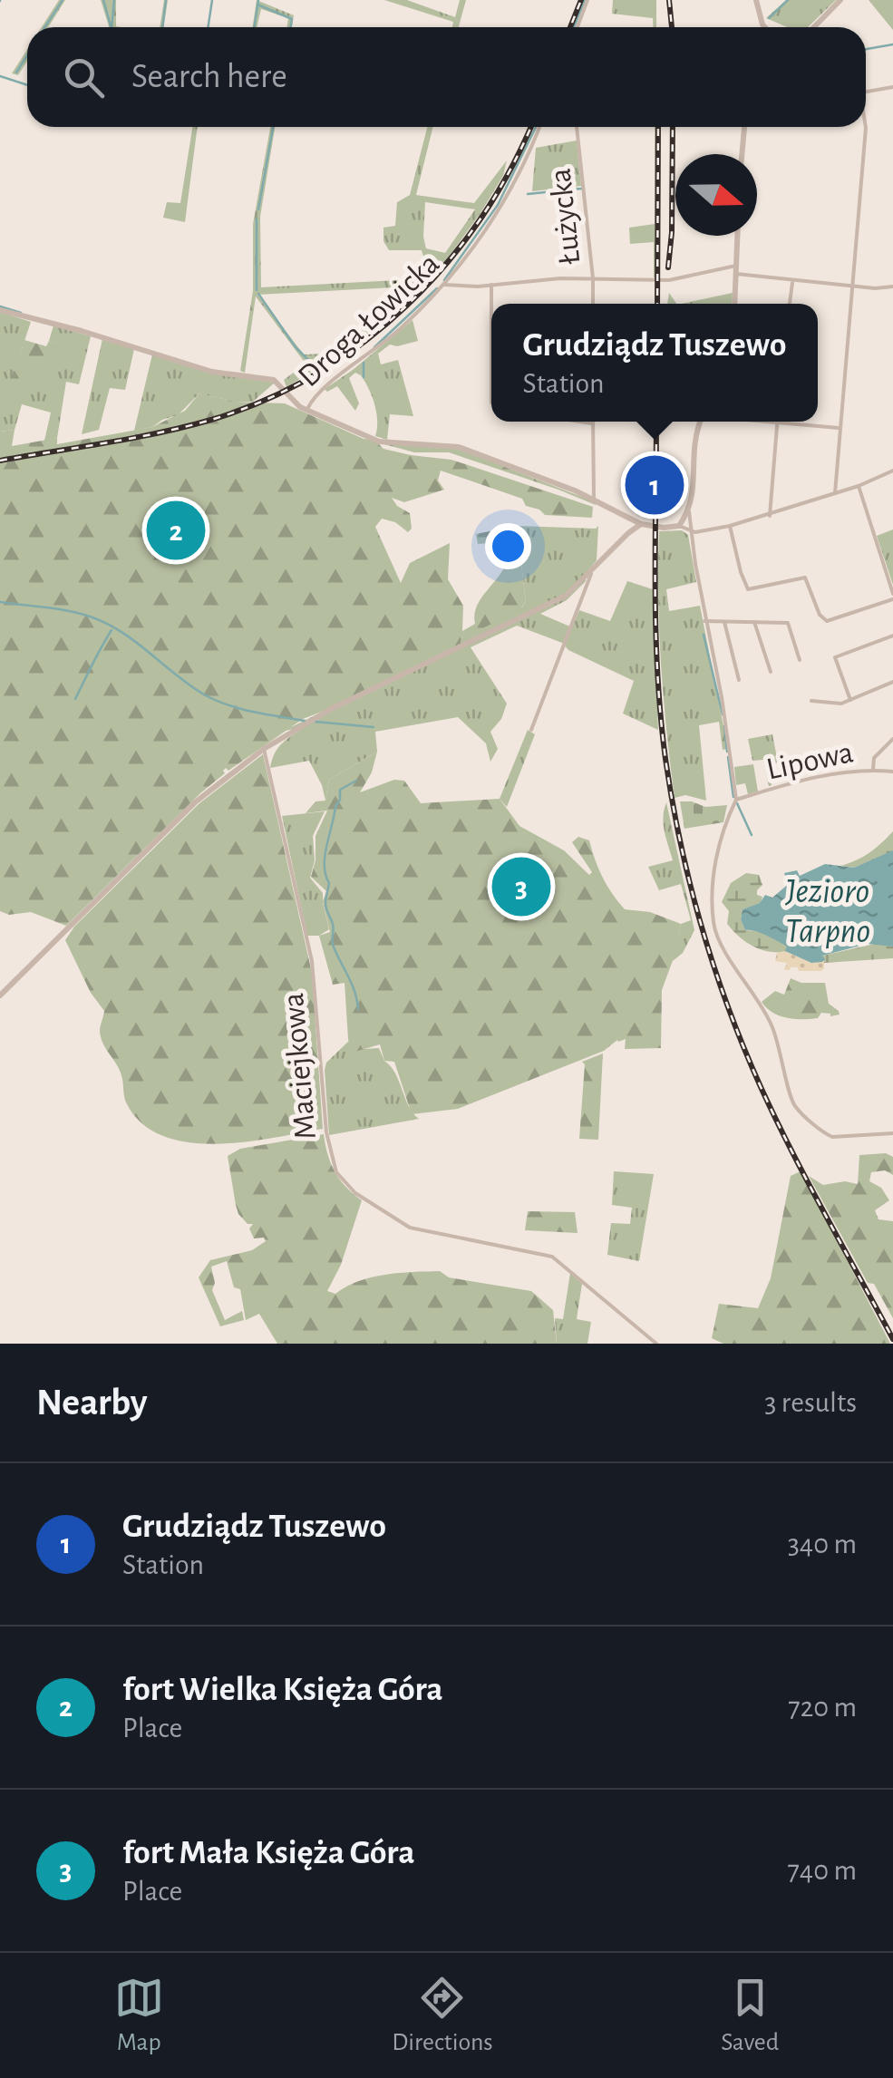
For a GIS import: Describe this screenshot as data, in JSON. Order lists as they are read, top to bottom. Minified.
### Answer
{"streets":{"street":["Łużycka","Droga Łowicka","Lipowa","Maciejkowa"]},"water":["Jezioro Tarpno"],"north":"right","page":{"search":"Search here","popup":["Grudziądz Tuszewo","Station"],"pins":["1","2","3"],"heading":["Nearby","3 results"],"list":[{"mark":"1","name":"Grudziądz Tuszewo","note":"Station","value":"340 m"},{"mark":"2","name":"fort Wielka Księża Góra","note":"Place","value":"720 m"},{"mark":"3","name":"fort Mała Księża Góra","note":"Place","value":"740 m"}],"nav":["Map","Directions","Saved"]}}
